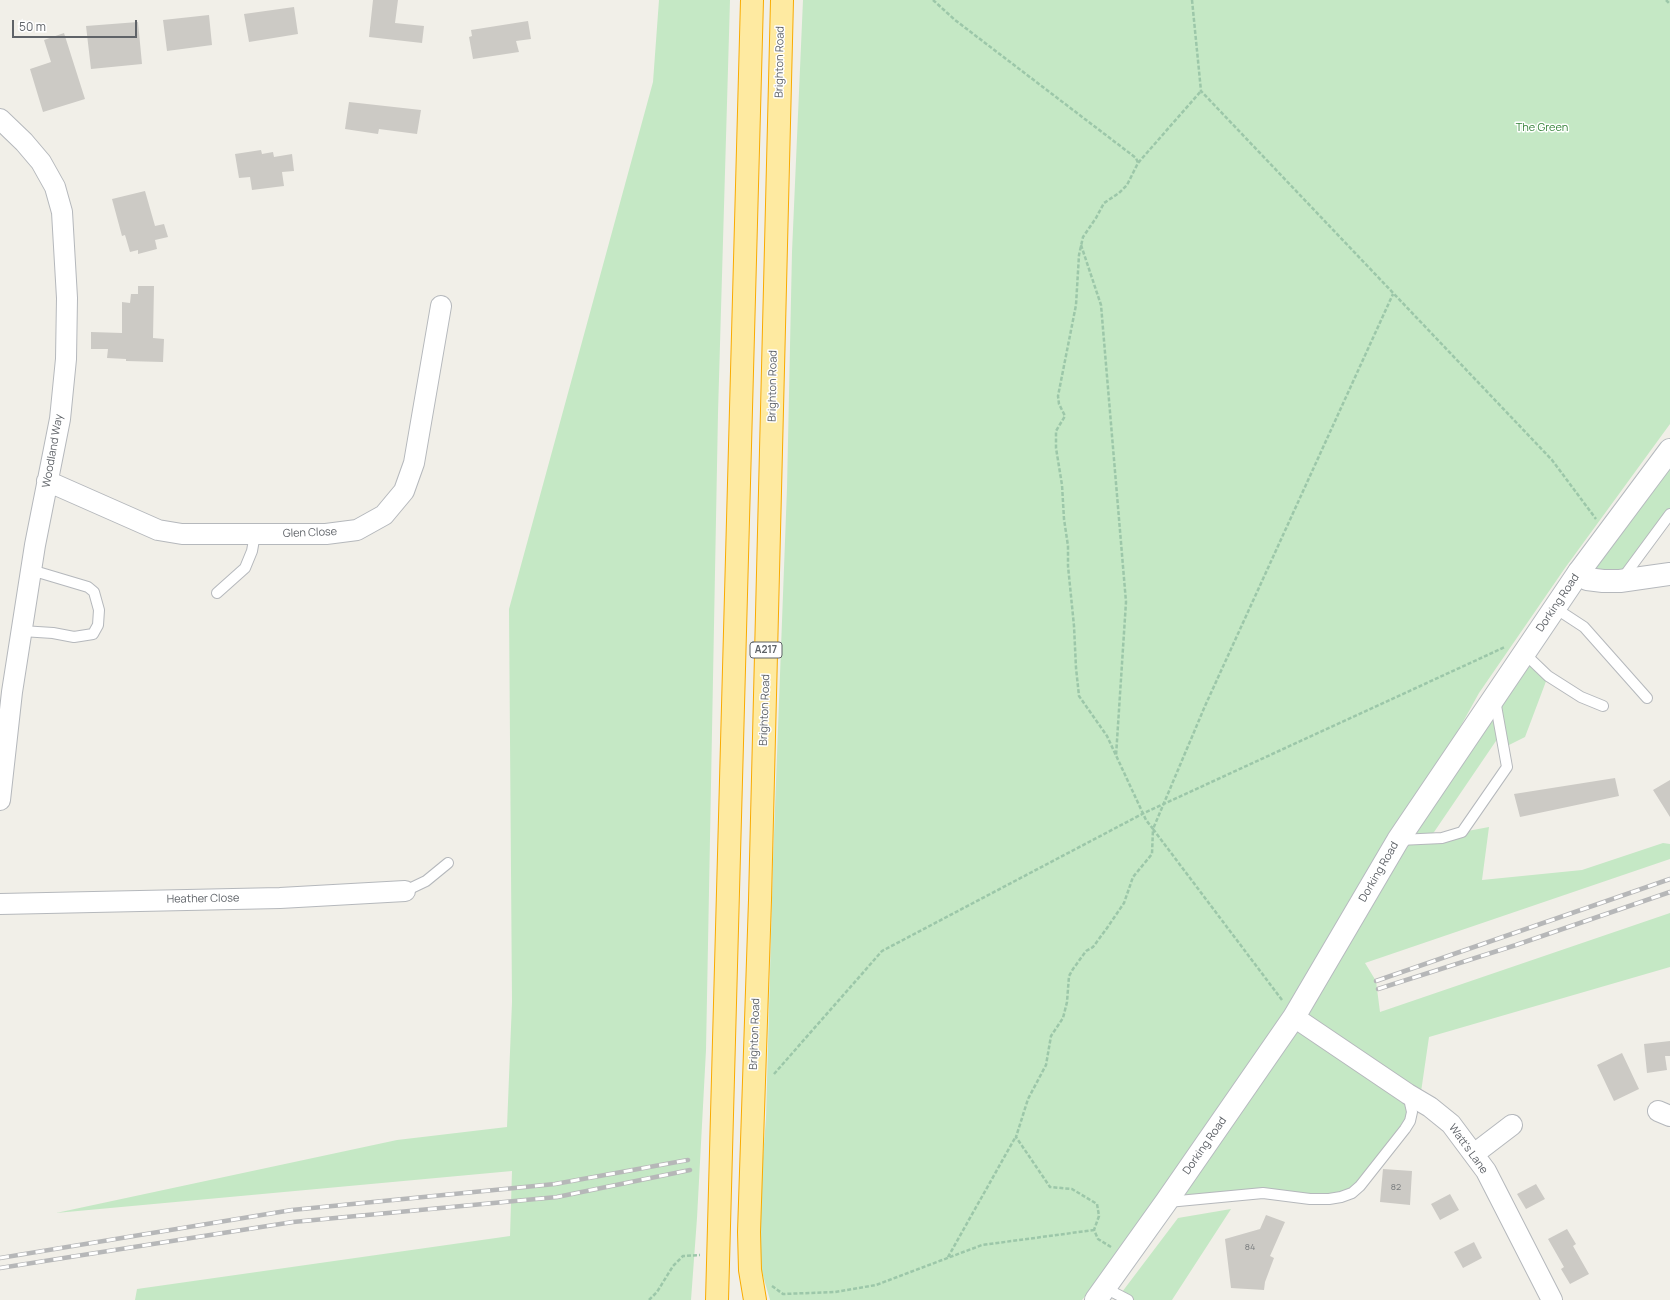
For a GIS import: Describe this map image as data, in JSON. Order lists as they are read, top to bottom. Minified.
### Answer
{"streets":{"highway":["Brighton Road","A217"],"main road":["Dorking Road"],"street":["Woodland Way","Glen Close","Heather Close","Watt's Lane"]},"crossings":[["Woodland Way","Glen Close"],["Dorking Road","Watt's Lane"]],"parks":["The Green"],"house_numbers":["82","84"],"scale_bar":"50 m"}
